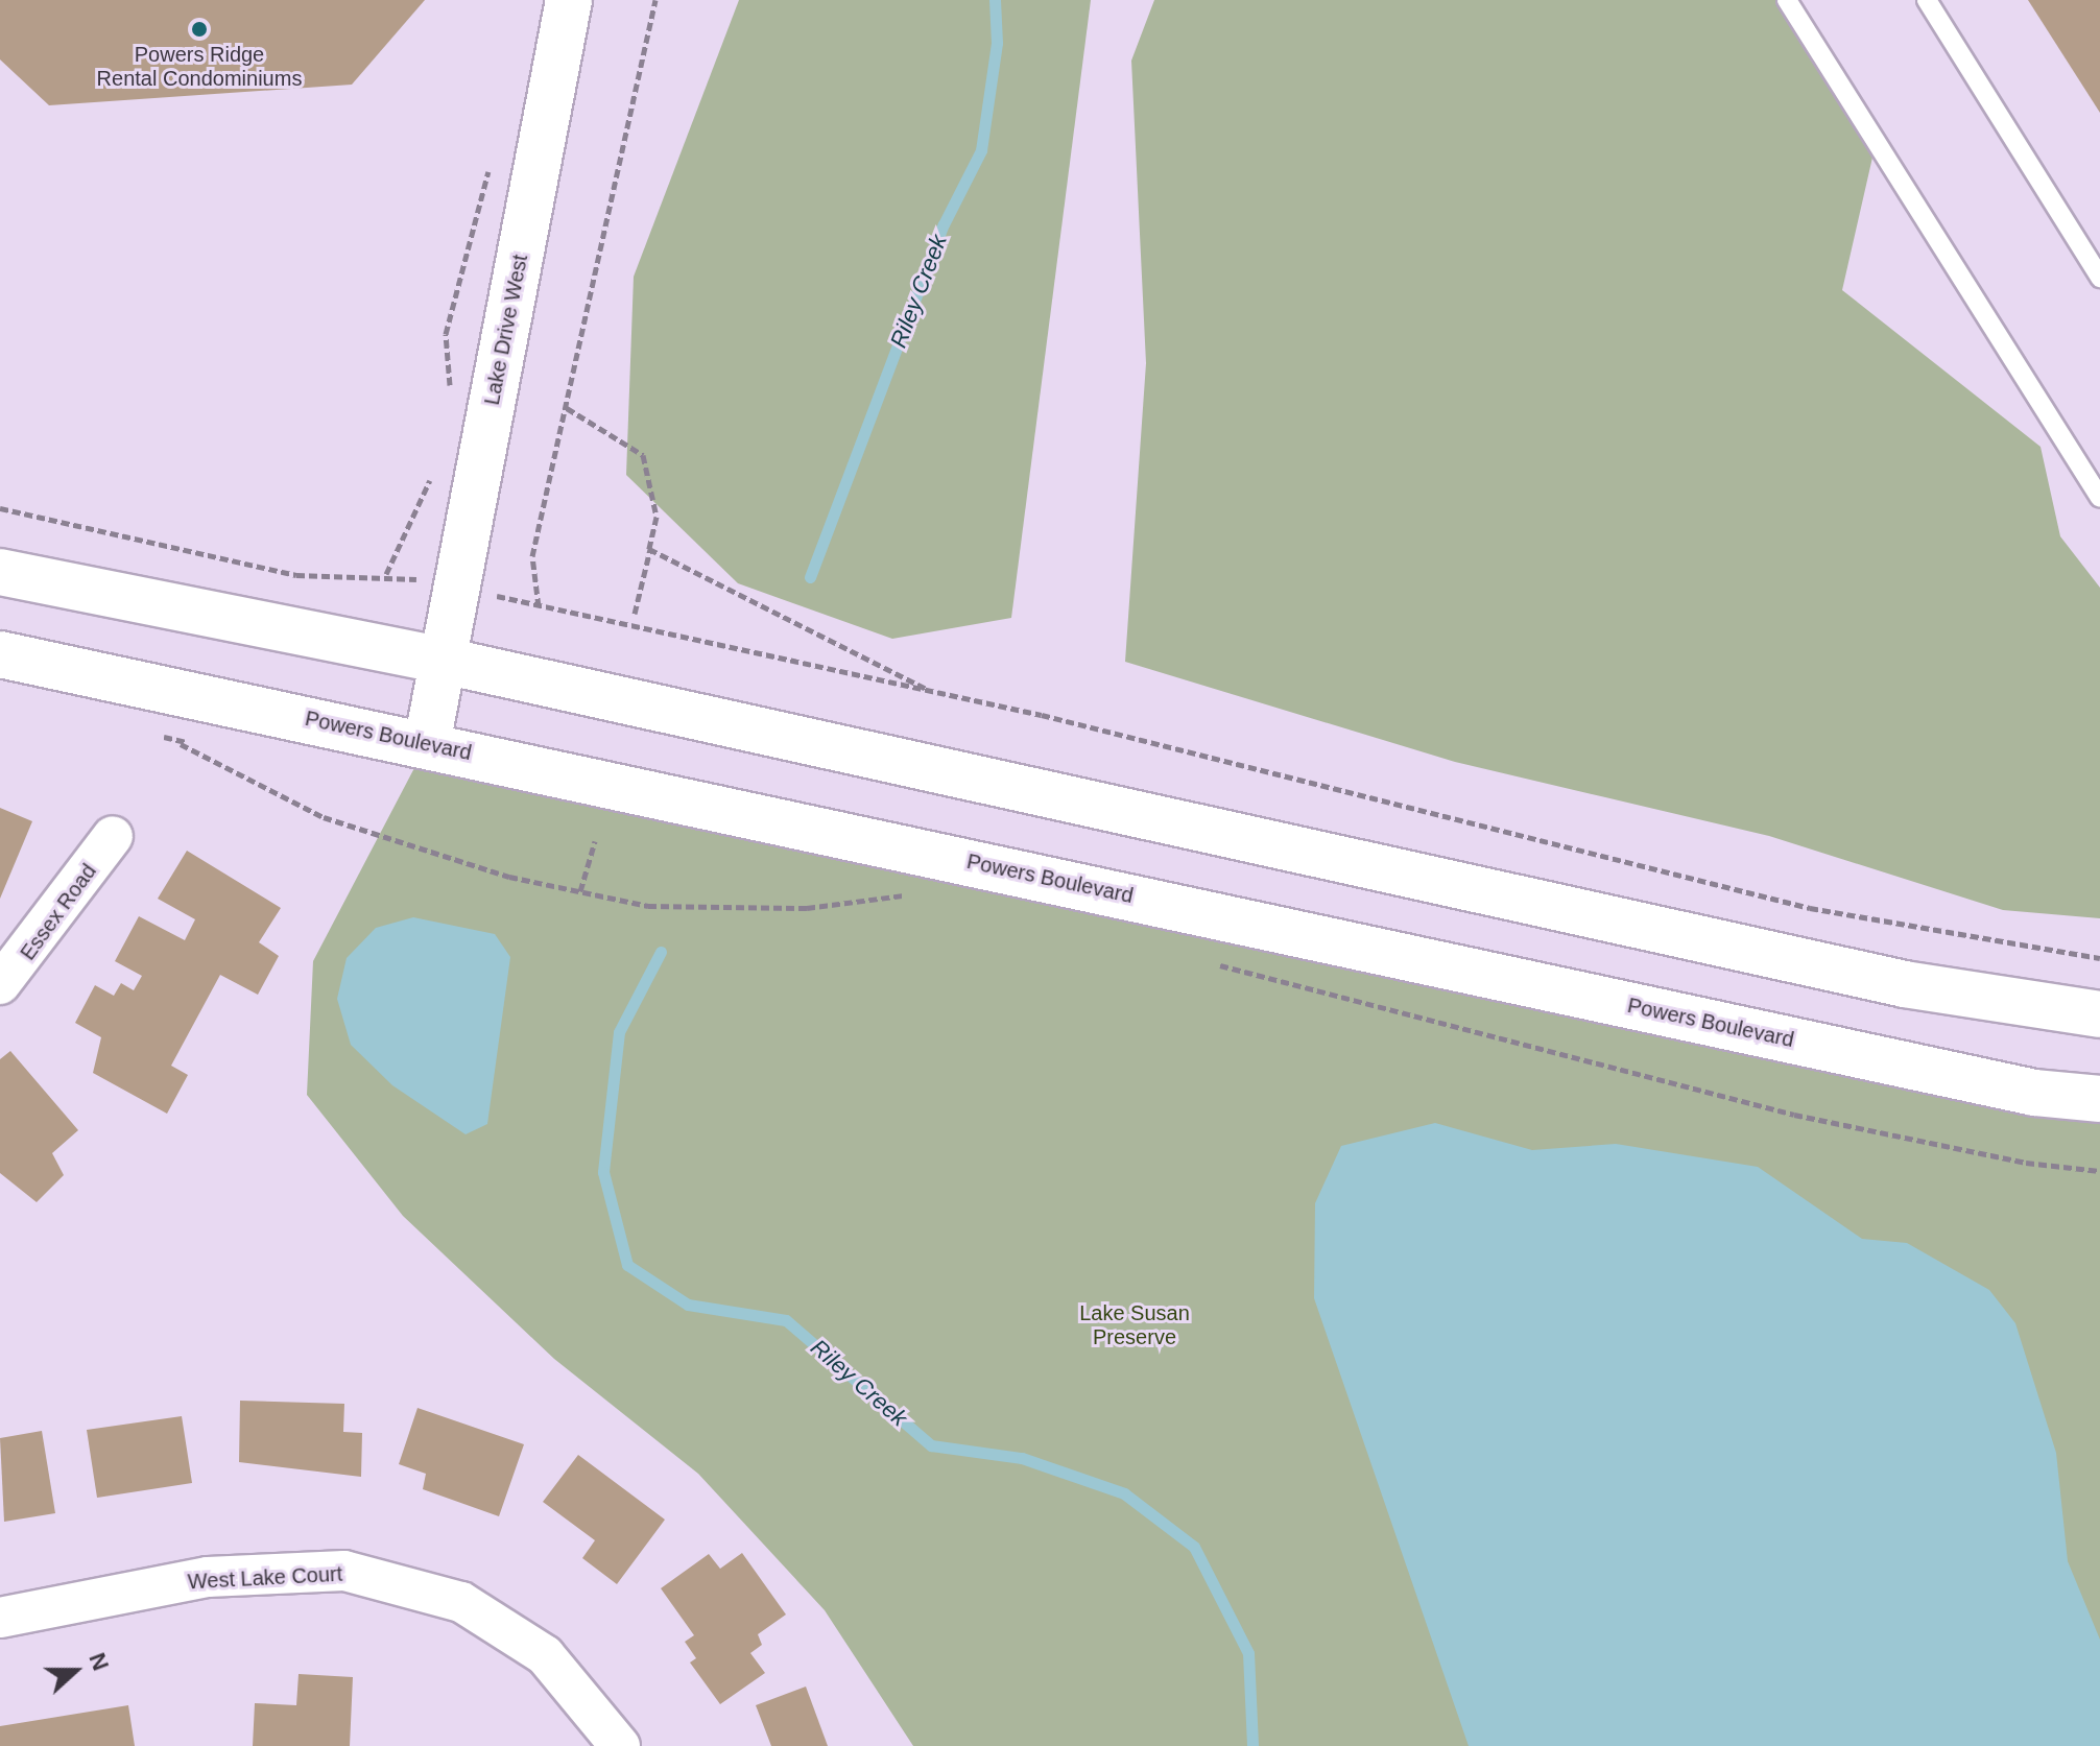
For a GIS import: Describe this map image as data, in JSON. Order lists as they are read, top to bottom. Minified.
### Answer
{"streets":{"main road":["Lake Drive West","Powers Boulevard"],"street":["Essex Road","West Lake Court"]},"crossings":[["Lake Drive West","Powers Boulevard"]],"water":["Riley Creek"],"parks":["Lake Susan Preserve"],"places":["Powers Ridge Rental Condominiums"],"north":"right"}
